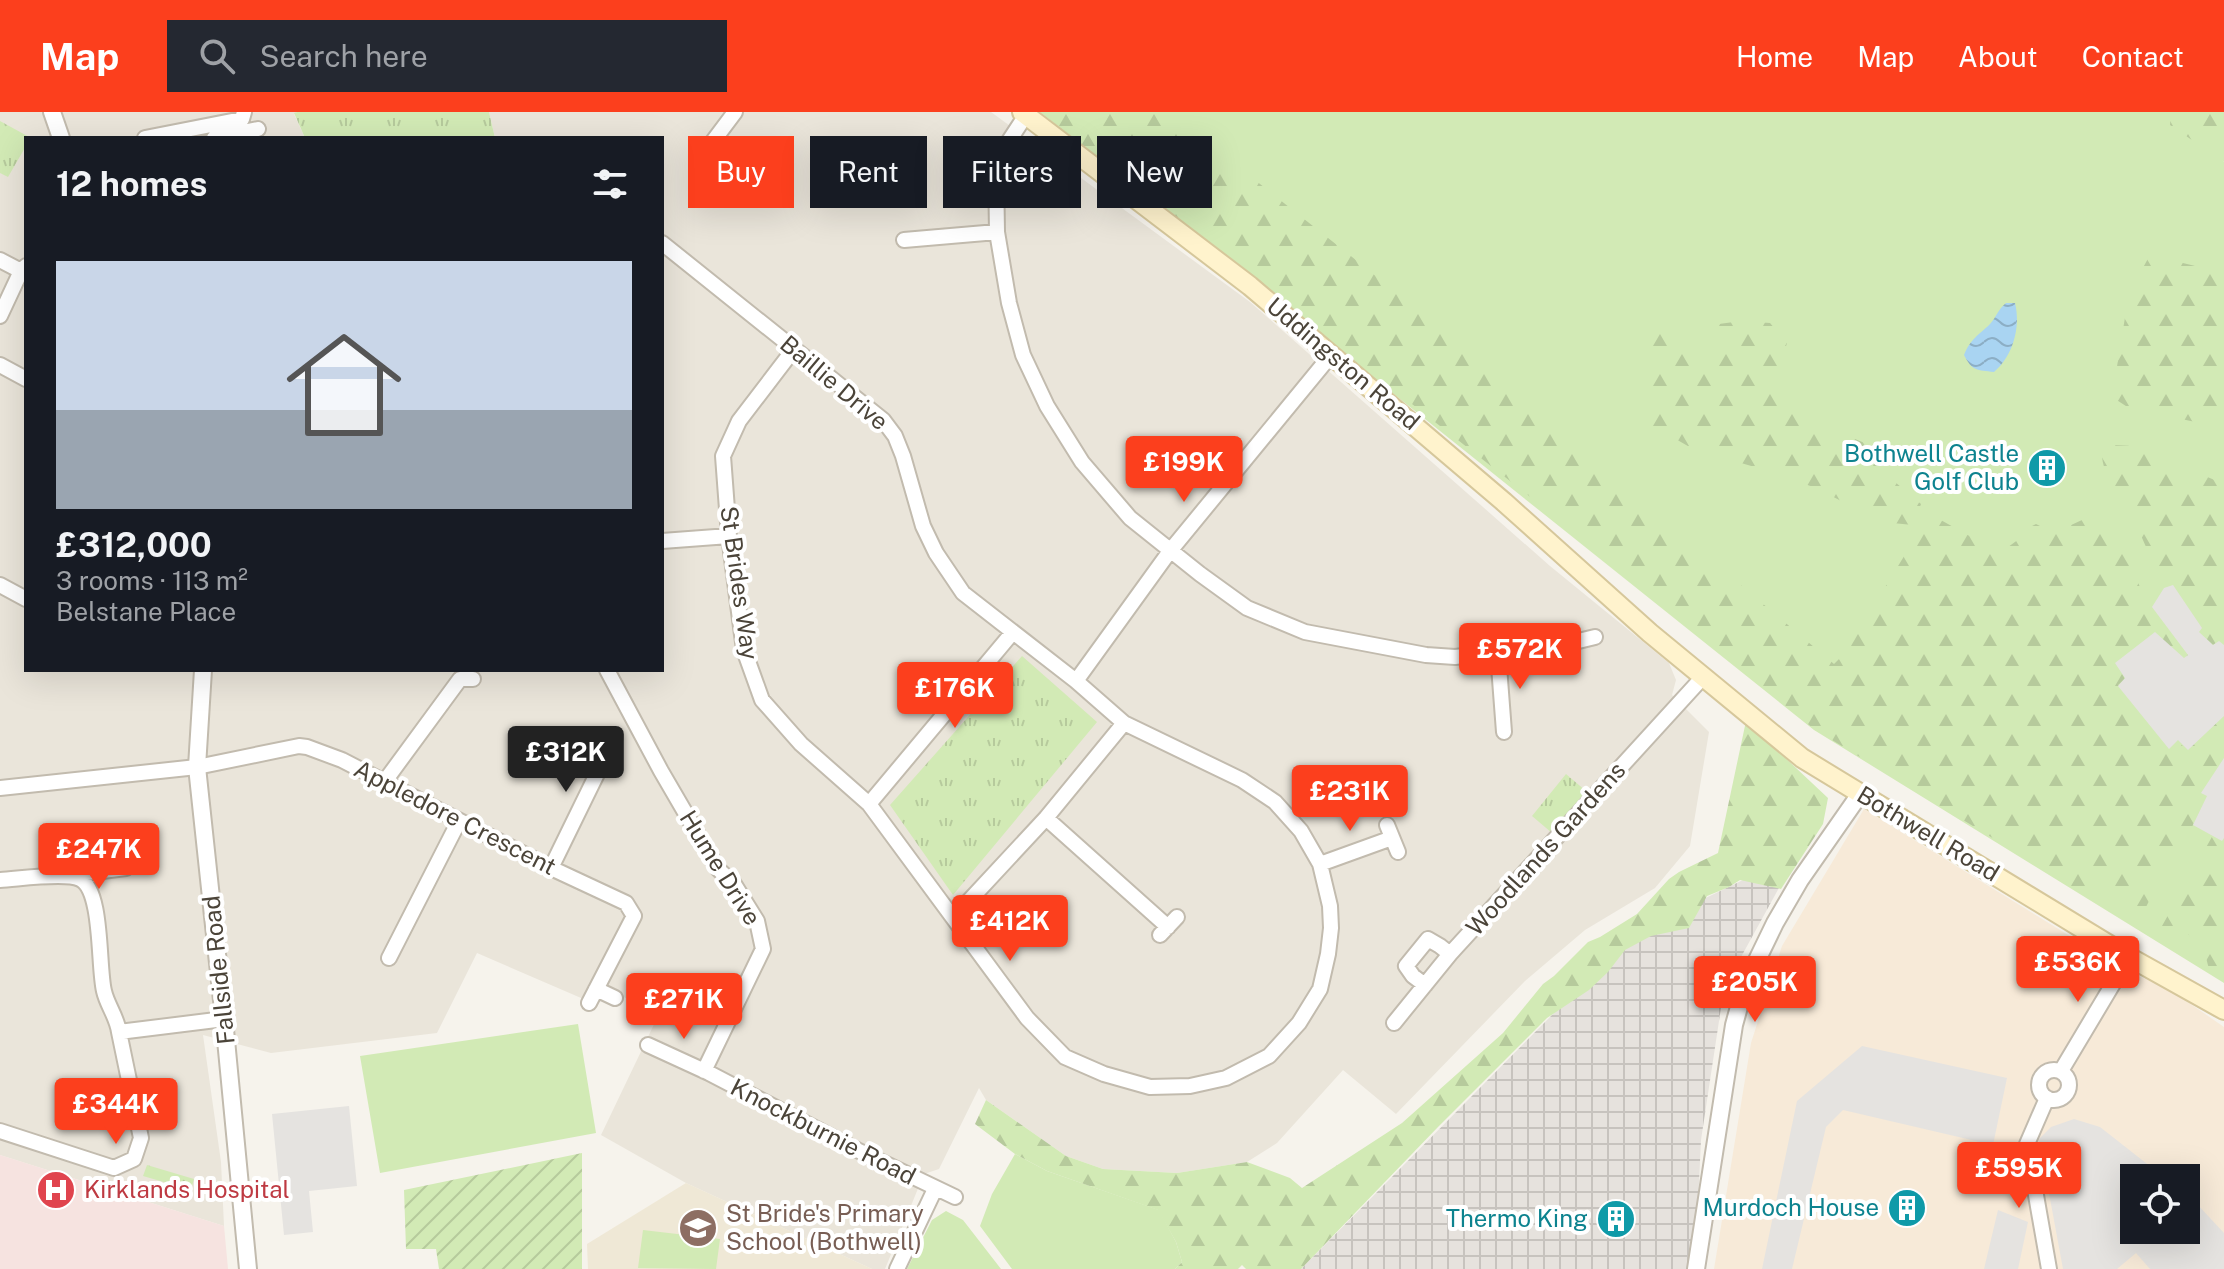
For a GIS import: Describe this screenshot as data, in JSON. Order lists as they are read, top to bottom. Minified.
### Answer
{"streets":{"main road":["Uddingston Road","Bothwell Road"],"street":["Baillie Drive","St Brides Way","Appledore Crescent","Woodlands Gardens","Hume Drive","Fallside Road","Knockburnie Road"]},"crossings":[["Uddingston Road","Bothwell Road"],["Baillie Drive","St Brides Way"],["Appledore Crescent","Fallside Road"],["Bothwell Road","Woodlands Gardens"],["Hume Drive","Knockburnie Road"]],"places":{"building":["Bothwell Castle Golf Club","Murdoch House","Thermo King"],"hospital":["Kirklands Hospital"],"school or university":["St Bride's Primary School (Bothwell)"]},"page":{"header":"Map","search":"Search here","nav":["Home","Map","About","Contact"],"chip":["Buy","Rent","Filters","New"],"heading":"12 homes","list":[{"name":"£312,000","note":"3 rooms · 113 m² · Belstane Place"}],"price":["£199K","£572K","£176K","£312K","£231K","£247K","£412K","£536K","£205K","£271K","£344K","£595K"]}}
